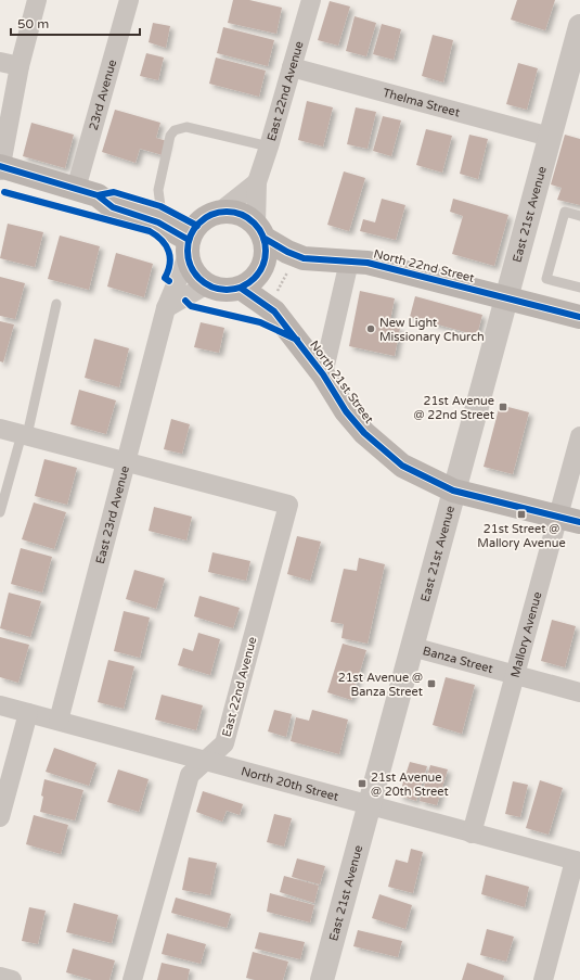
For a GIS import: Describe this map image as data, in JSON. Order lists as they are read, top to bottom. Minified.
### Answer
{"streets":{"main road":["North 22nd Street","North 21st Street"],"street":["East 22nd Avenue","23rd Avenue","Thelma Street","East 21st Avenue","East 23rd Avenue","Mallory Avenue","Banza Street","North 20th Street"]},"crossings":[["East 22nd Avenue","Thelma Street"],["East 22nd Avenue","North 22nd Street"],["East 22nd Avenue","North 21st Street"],["East 22nd Avenue","East 23rd Avenue"],["East 22nd Avenue","North 20th Street"],["Thelma Street","East 21st Avenue"],["East 21st Avenue","North 22nd Street"],["East 21st Avenue","North 21st Street"],["East 21st Avenue","Banza Street"],["East 21st Avenue","North 20th Street"],["North 22nd Street","North 21st Street"],["North 22nd Street","East 23rd Avenue"],["North 21st Street","East 23rd Avenue"],["North 21st Street","Mallory Avenue"],["East 23rd Avenue","North 20th Street"],["Mallory Avenue","Banza Street"],["Mallory Avenue","North 20th Street"]],"places":{"other":["New Light Missionary Church"],"transit":["21st Avenue @ 22nd Street","21st Street @ Mallory Avenue","21st Avenue @ Banza Street","21st Avenue @ 20th Street"]},"scale_bar":"50 m"}
